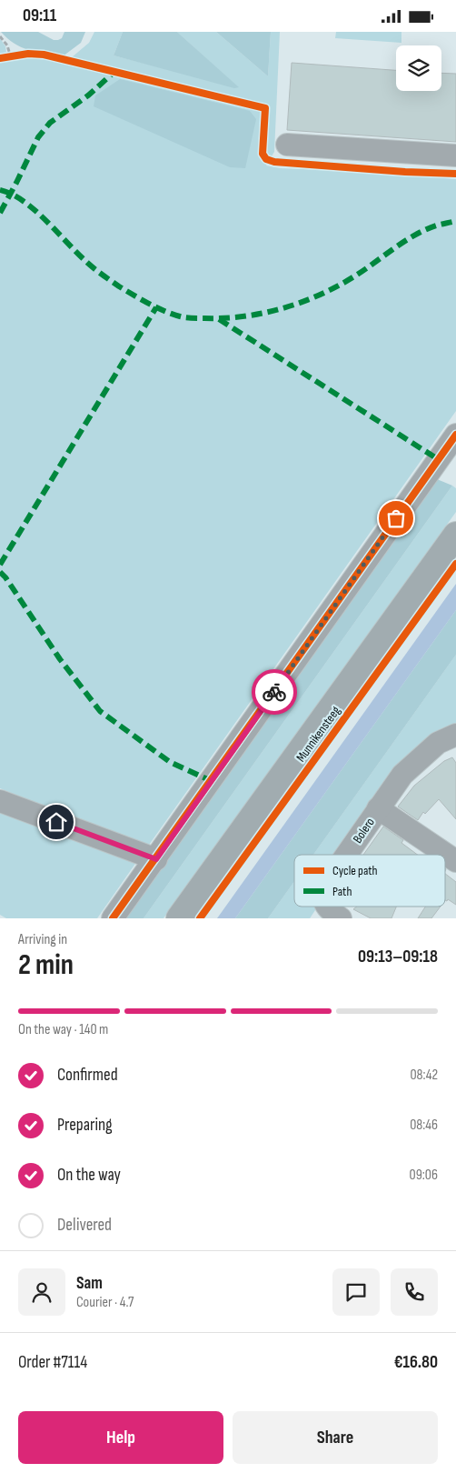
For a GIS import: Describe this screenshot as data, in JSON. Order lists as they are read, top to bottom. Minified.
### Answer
{"streets":{"main road":["Munnikensteeg"],"street":["Bolero"]},"legend":["Cycle path","Path"],"page":{"status":"09:11","heading":["2 min","Arriving in","09:13–09:18"],"panel":["Sam","Courier · 4.7","Order #7114","€16.80"],"bar":"On the way · 140 m","list":[["Confirmed","08:42"],["Preparing","08:46"],["On the way","09:06"],"Delivered"],"buttons":["Help","Share"]}}
